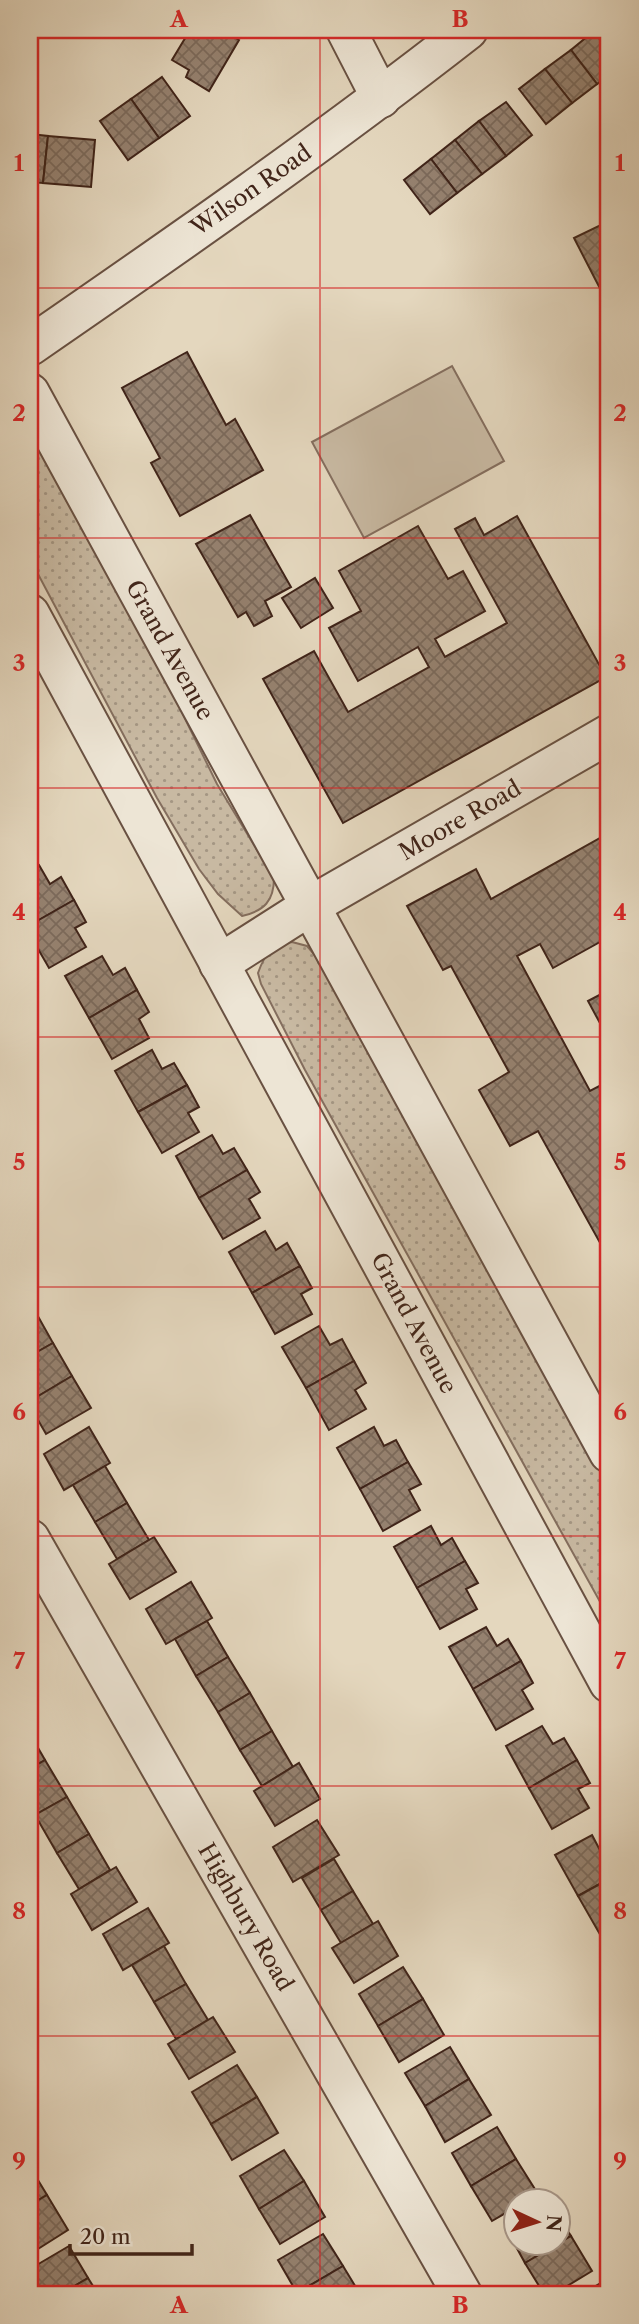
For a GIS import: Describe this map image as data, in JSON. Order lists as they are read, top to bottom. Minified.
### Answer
{"streets":{"street":["Wilson Road","Grand Avenue","Moore Road","Highbury Road"]},"crossings":[["Grand Avenue","Moore Road"]],"scale_bar":"20 m","north":"right","grid":{"columns":["A","B"],"rows":["1","2","3","4","5","6","7","8","9"]}}
